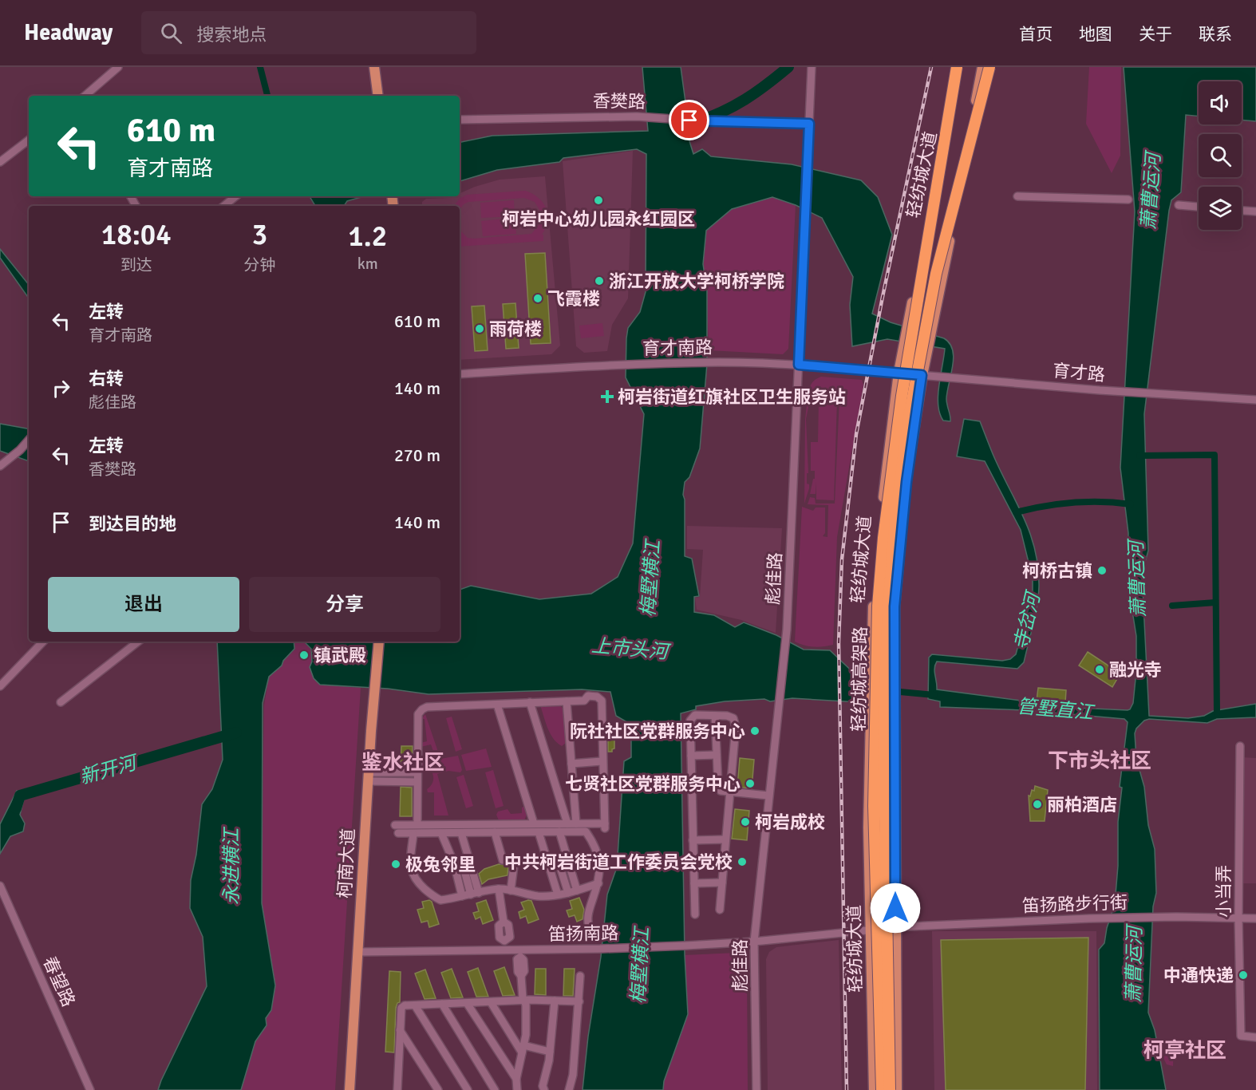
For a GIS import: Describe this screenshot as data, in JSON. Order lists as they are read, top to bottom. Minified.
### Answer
{"streets":{"highway":["轻纺城高架路"],"main road":["轻纺城大道","柯南大道"],"street":["香樊路","育才南路","育才路","彪佳路","小当弄","笛扬路步行街","笛扬南路","春望路"]},"crossings":[["香樊路","彪佳路"],["轻纺城大道","育才南路"],["轻纺城大道","育才路"],["轻纺城大道","笛扬南路"],["育才南路","育才路"],["育才南路","彪佳路"],["彪佳路","笛扬南路"],["柯南大道","笛扬南路"],["小当弄","笛扬路步行街"],["笛扬路步行街","笛扬南路"]],"districts":["下市头社区","鉴水社区","柯亭社区"],"water":["萧曹运河","梅墅横江","寺岔河","上市头河","管墅直江","新开河","永进横江"],"places":{"other":["柯岩中心幼儿园永红园区","浙江开放大学柯桥学院","飞霞楼","雨荷楼","柯桥古镇","镇武殿","融光寺","阮社社区党群服务中心","七贤社区党群服务中心","丽柏酒店","柯岩成校","中共柯岩街道工作委员会党校","极兔邻里","中通快递"],"health":["柯岩街道红旗社区卫生服务站"]},"page":{"header":"Headway","search":"搜索地点","nav":["首页","地图","关于","联系"],"turn":["610 m","育才南路"],"eta":["18:04","到达","3","分钟","1.2","km"],"list":[{"name":"左转","note":"育才南路","value":"610 m"},{"name":"右转","note":"彪佳路","value":"140 m"},{"name":"左转","note":"香樊路","value":"270 m"},{"name":"到达目的地","value":"140 m"}],"buttons":["退出","分享"]}}
